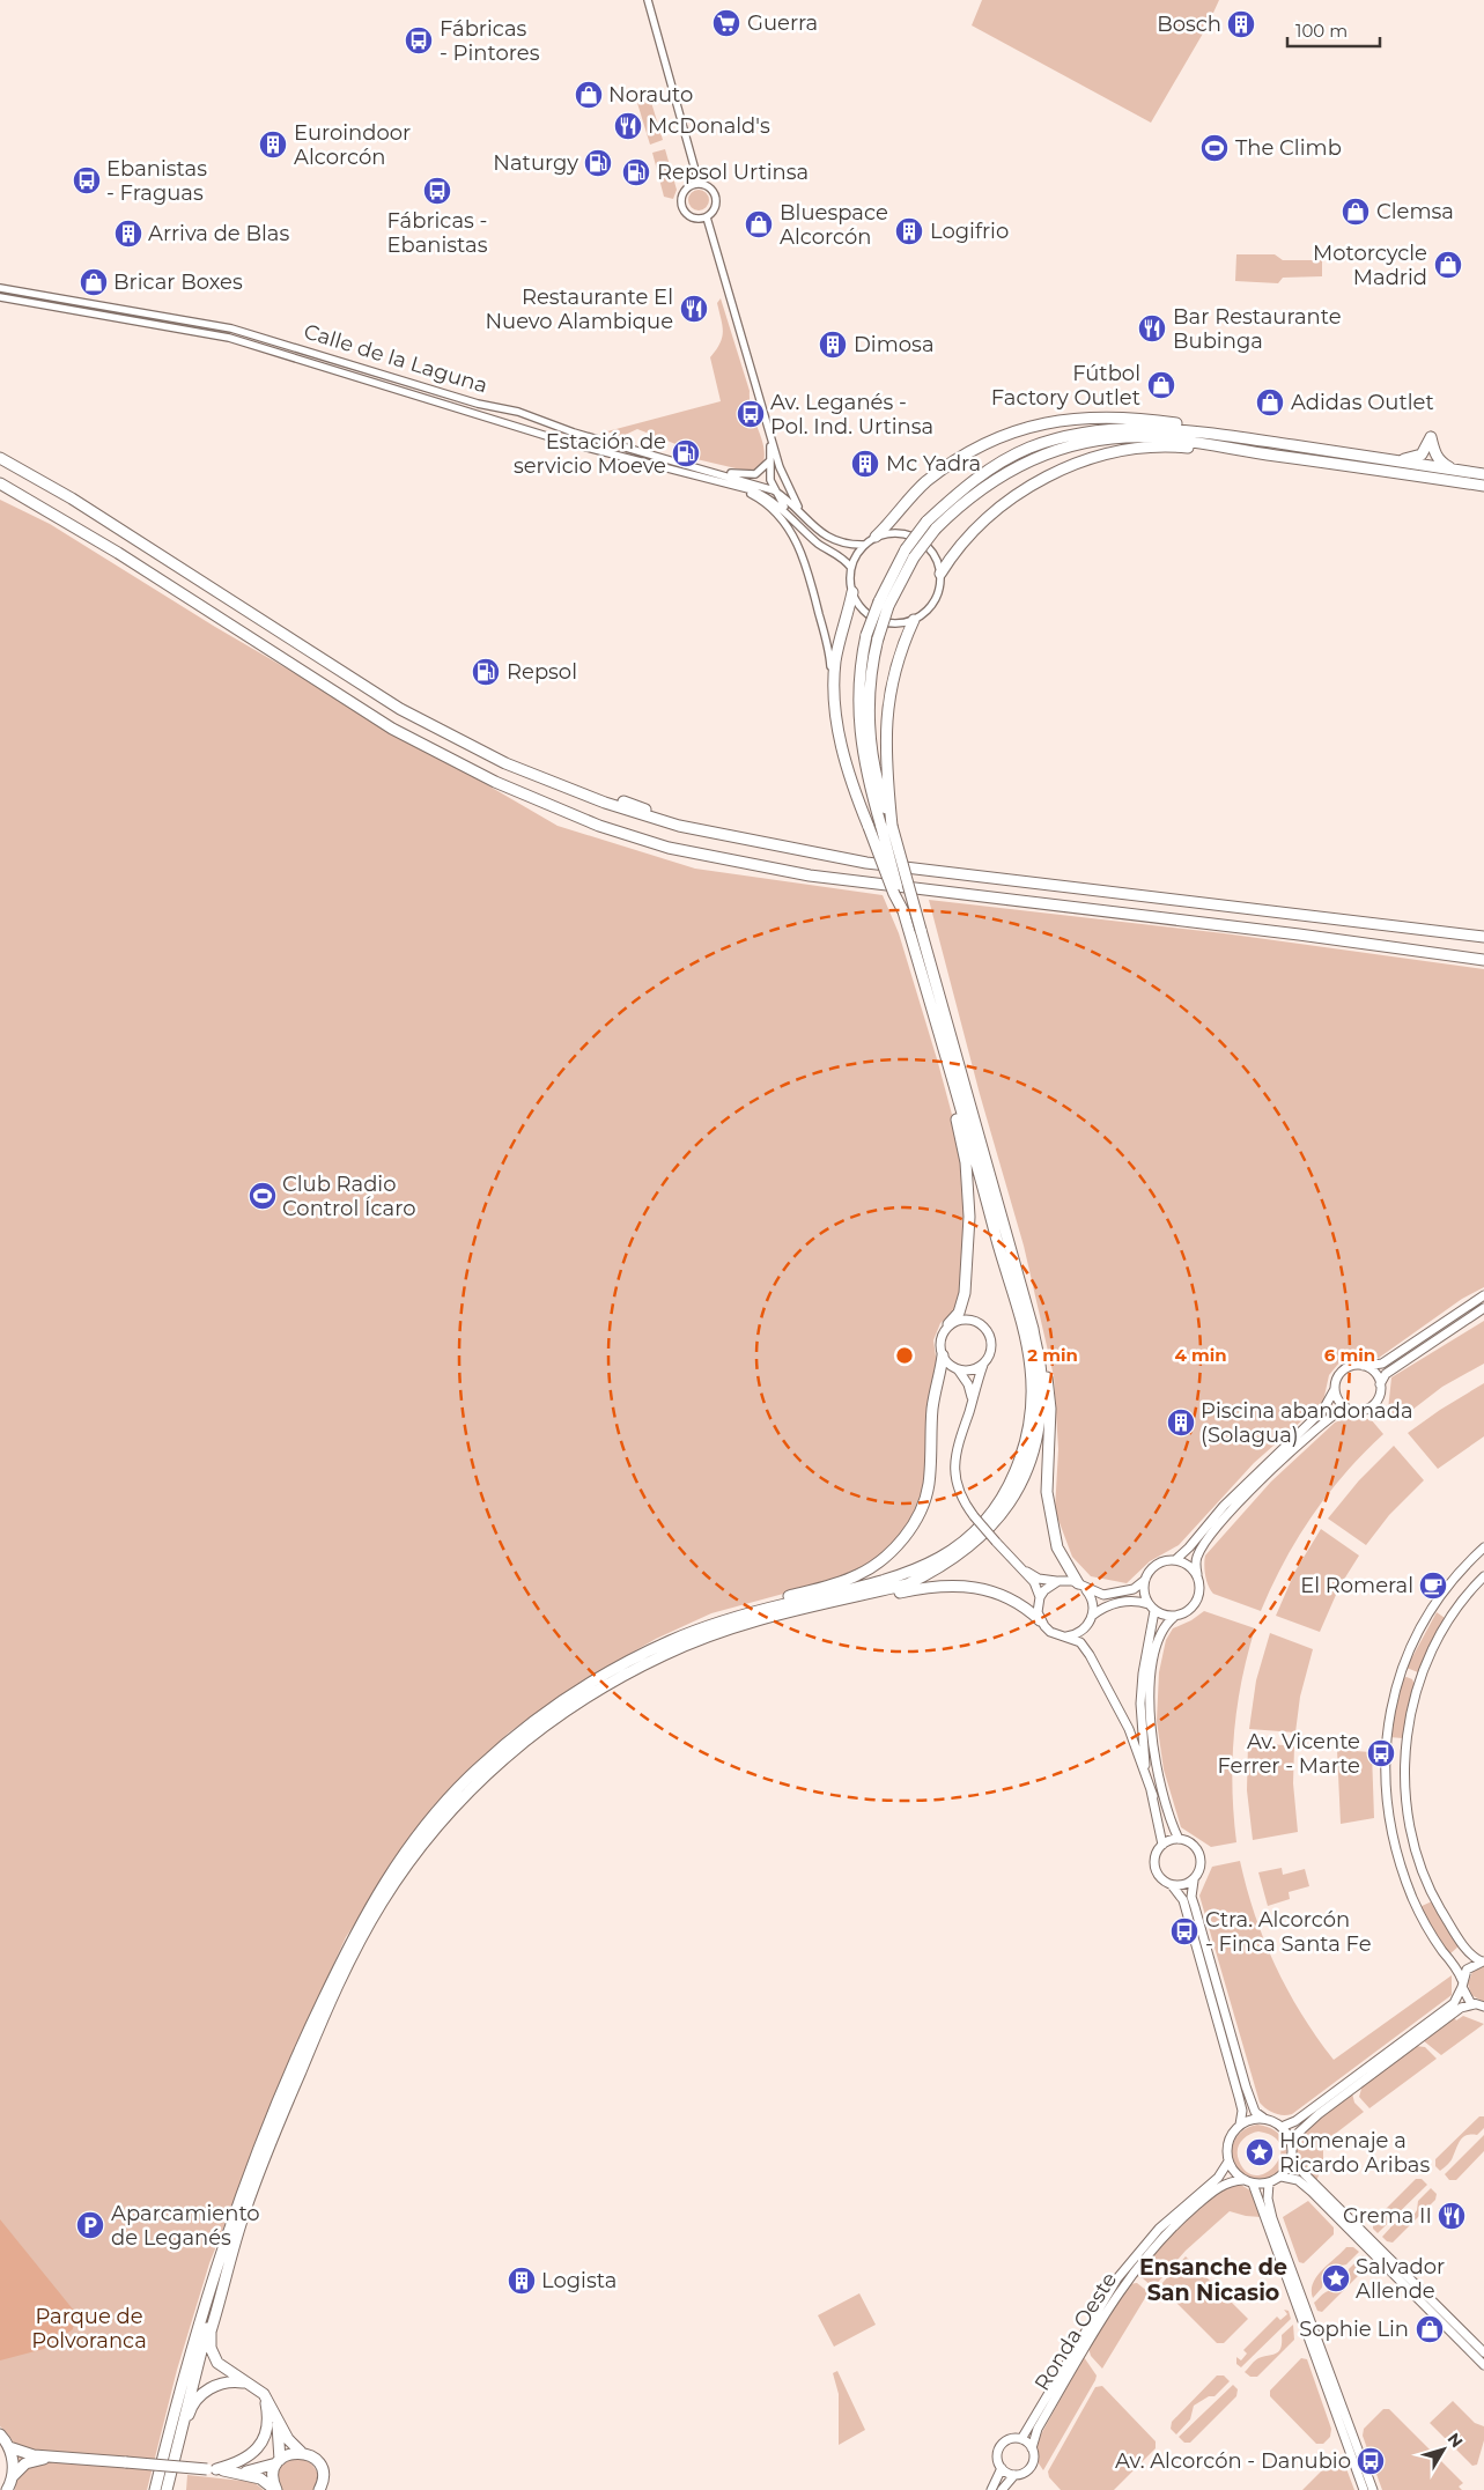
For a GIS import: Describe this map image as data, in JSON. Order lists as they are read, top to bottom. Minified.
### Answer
{"streets":{"main road":["Ronda Oeste"],"street":["Calle de la Laguna"]},"districts":["Ensanche de San Nicasio"],"parks":["Parque de Polvoranca"],"places":{"supermarket":["Guerra"],"building":["Bosch","Euroindoor Alcorcón","Logifrio","Arriva de Blas","Dimosa","Mc Yadra","Piscina abandonada (Solagua)","Logista"],"bus stop":["Fábricas - Pintores","Ebanistas - Fraguas","Fábricas - Ebanistas","Av. Leganés - Pol. Ind. Urtinsa","Av. Vicente Ferrer - Marte","Ctra. Alcorcón - Finca Santa Fe","Av. Alcorcón - Danubio"],"shop":["Norauto","Clemsa","Bluespace Alcorcón","Motorcycle Madrid","Bricar Boxes","Fútbol Factory Outlet","Adidas Outlet","Sophie Lin"],"restaurant":["McDonald's","Restaurante El Nuevo Alambique","Bar Restaurante Bubinga","Grema II"],"sports":["The Climb","Club Radio Control Ícaro"],"fuel station":["Naturgy","Repsol Urtinsa","Estación de servicio Moeve","Repsol"],"cafe":["El Romeral"],"place":["Homenaje a Ricardo Aribas","Salvador Allende"],"parking":["Aparcamiento de Leganés"]},"scale_bar":"100 m","north":"top right","rings":["2 min","4 min","6 min"]}
